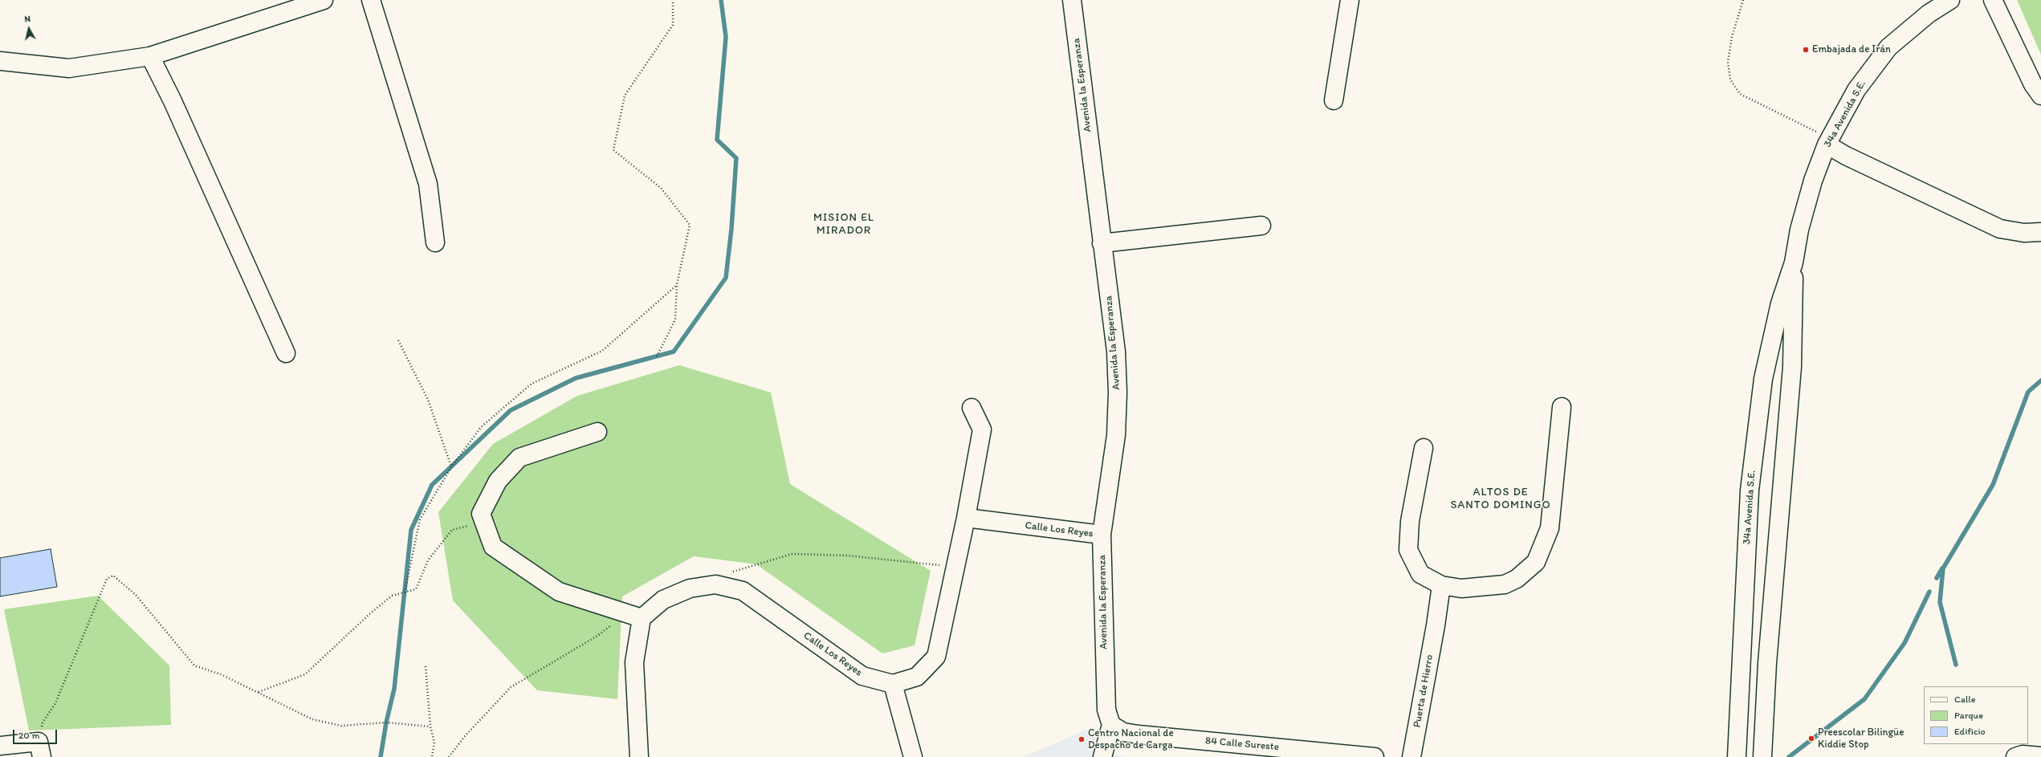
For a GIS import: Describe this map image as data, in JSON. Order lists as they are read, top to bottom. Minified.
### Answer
{"streets":{"street":["Avenida la Esperanza","34a Avenida S.E.","Calle Los Reyes","Puerta de Hierro","84 Calle Sureste"]},"crossings":[["Avenida la Esperanza","Calle Los Reyes"],["Avenida la Esperanza","84 Calle Sureste"]],"districts":["MISION EL MIRADOR","ALTOS DE SANTO DOMINGO"],"places":["Embajada de Irán","Preescolar Bilingüe Kiddie Stop","Centro Nacional de Despacho de Carga"],"legend":["Calle","Parque","Edificio"],"scale_bar":"20 m","north":"top"}
